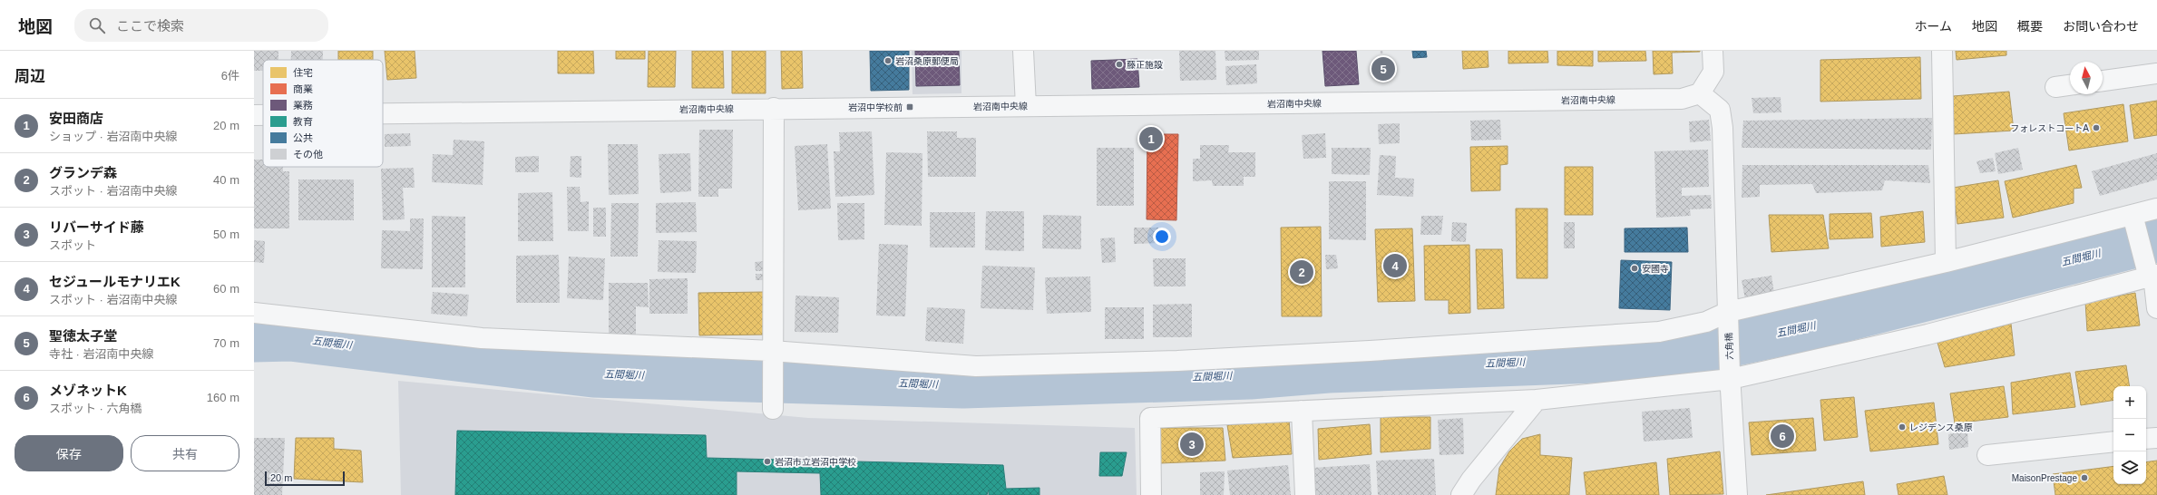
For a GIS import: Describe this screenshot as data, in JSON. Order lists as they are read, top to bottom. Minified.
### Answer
{"streets":{"street":["岩沼南中央線","六角橋"]},"crossings":[["岩沼南中央線","六角橋"]],"water":["五間堀川"],"places":{"other":["岩沼桑原郵便局","藤正施設","フォレストコートA","安國寺","レジデンス桑原","岩沼市立岩沼中学校","MaisonPrestage"],"transit":["岩沼中学校前"]},"legend":["住宅","商業","業務","教育","公共","その他"],"scale_bar":"20 m","north":"top","page":{"header":"地図","search":"ここで検索","nav":["ホーム","地図","概要","お問い合わせ"],"heading":["周辺","6件"],"pins":["5","1","4","2","6","3"],"list":[{"mark":"1","name":"安田商店","note":"ショップ · 岩沼南中央線","value":"20 m"},{"mark":"2","name":"グランデ森","note":"スポット · 岩沼南中央線","value":"40 m"},{"mark":"3","name":"リバーサイド藤","note":"スポット","value":"50 m"},{"mark":"4","name":"セジュールモナリエK","note":"スポット · 岩沼南中央線","value":"60 m"},{"mark":"5","name":"聖徳太子堂","note":"寺社 · 岩沼南中央線","value":"70 m"},{"mark":"6","name":"メゾネットK","note":"スポット · 六角橋","value":"160 m"}],"map_buttons":["+","−"],"buttons":["保存","共有"],"scale":"20 m"}}
